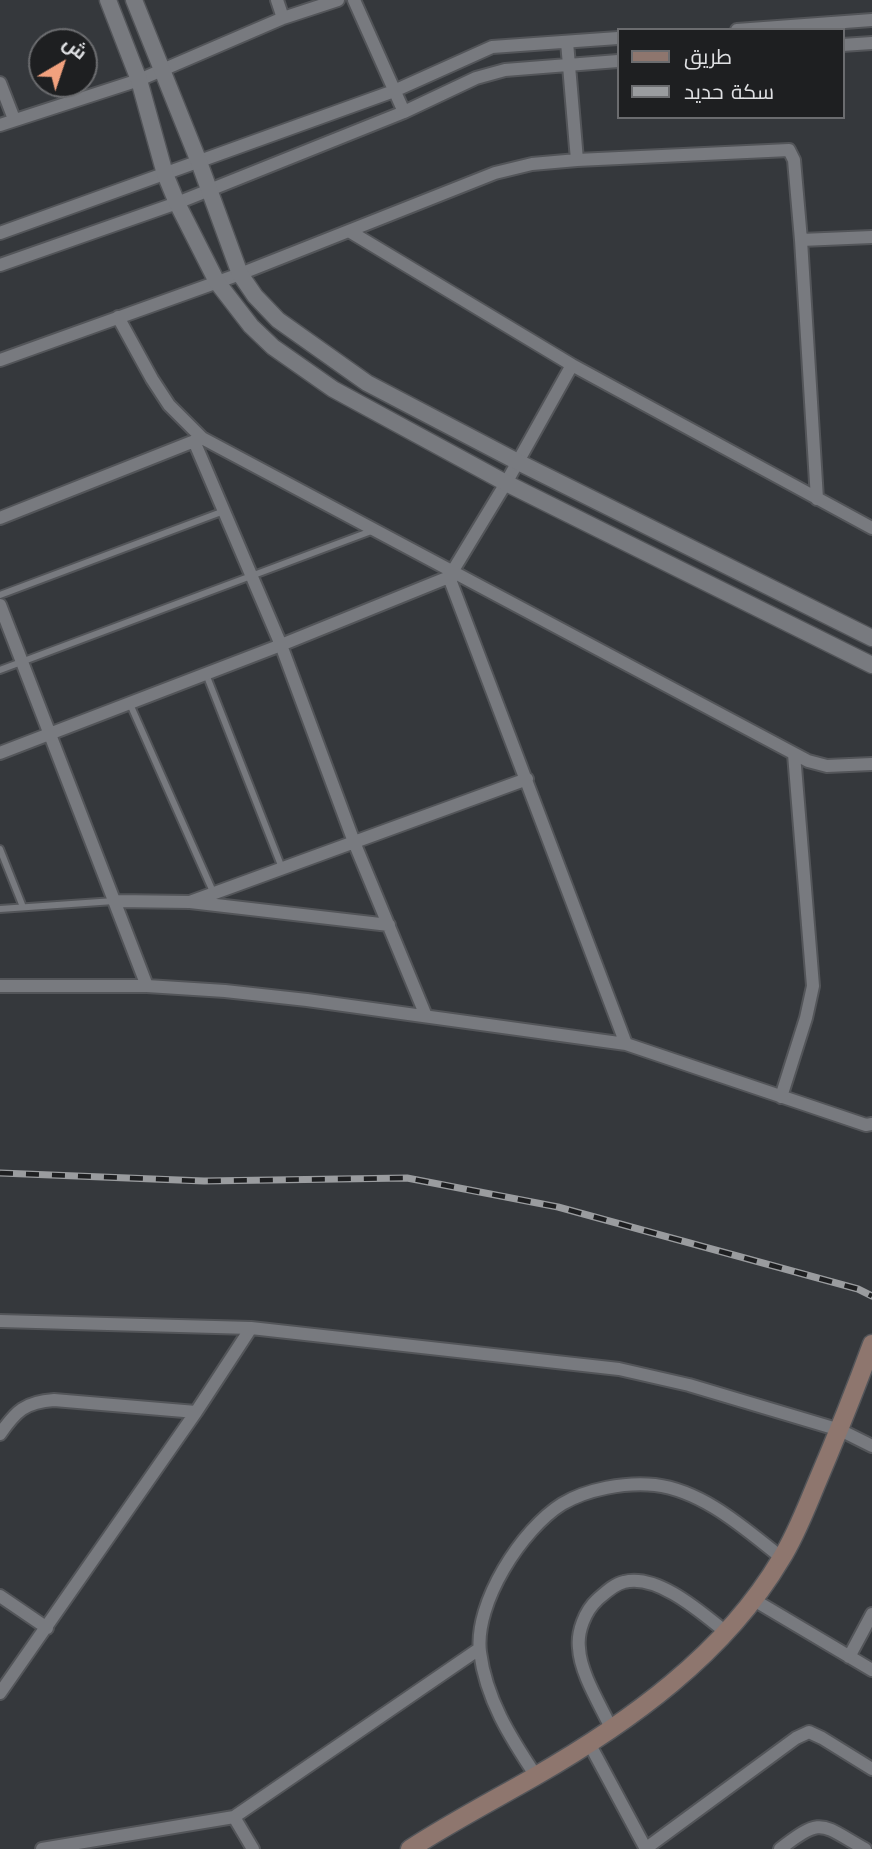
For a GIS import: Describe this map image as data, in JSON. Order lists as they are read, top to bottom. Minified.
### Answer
{"legend":["طريق","سكة حديد"],"north":"top right"}
